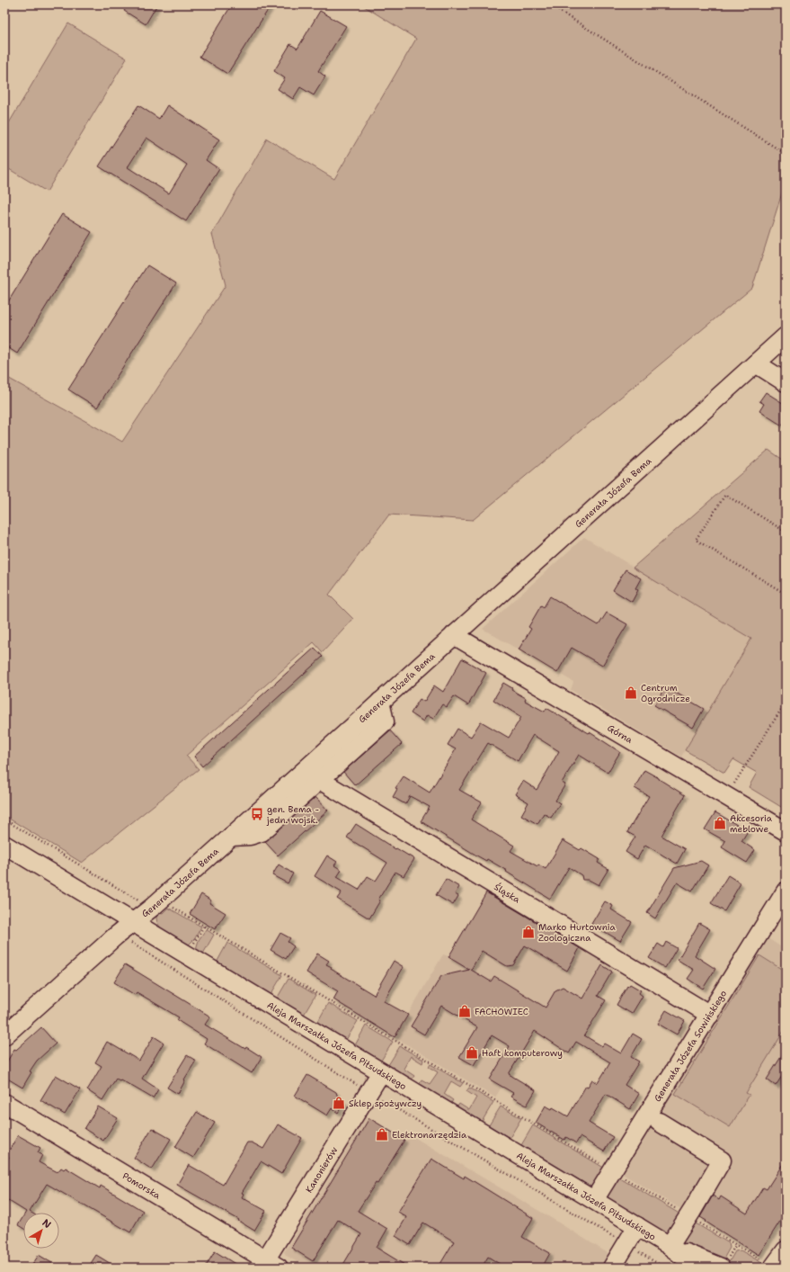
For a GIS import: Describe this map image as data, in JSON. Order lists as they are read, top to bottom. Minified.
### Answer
{"streets":{"street":["Generała Józefa Bema","Górna","Śląska","Aleja Marszałka Józefa Piłsudskiego","Generała Józefa Sowińskiego","Kanonierów","Pomorska"]},"crossings":[["Generała Józefa Bema","Górna"],["Generała Józefa Bema","Śląska"],["Generała Józefa Bema","Aleja Marszałka Józefa Piłsudskiego"],["Śląska","Generała Józefa Sowińskiego"],["Aleja Marszałka Józefa Piłsudskiego","Generała Józefa Sowińskiego"],["Aleja Marszałka Józefa Piłsudskiego","Kanonierów"],["Kanonierów","Pomorska"]],"places":{"shop":["Centrum Ogrodnicze","Akcesoria meblowe","Marko Hurtownia Zoologiczna","FACHOWIEC","Haft komputerowy","Sklep spożywczy","Elektronarzędzia"],"bus stop":["gen. Bema - jedn. wojsk."]},"north":"top right"}
